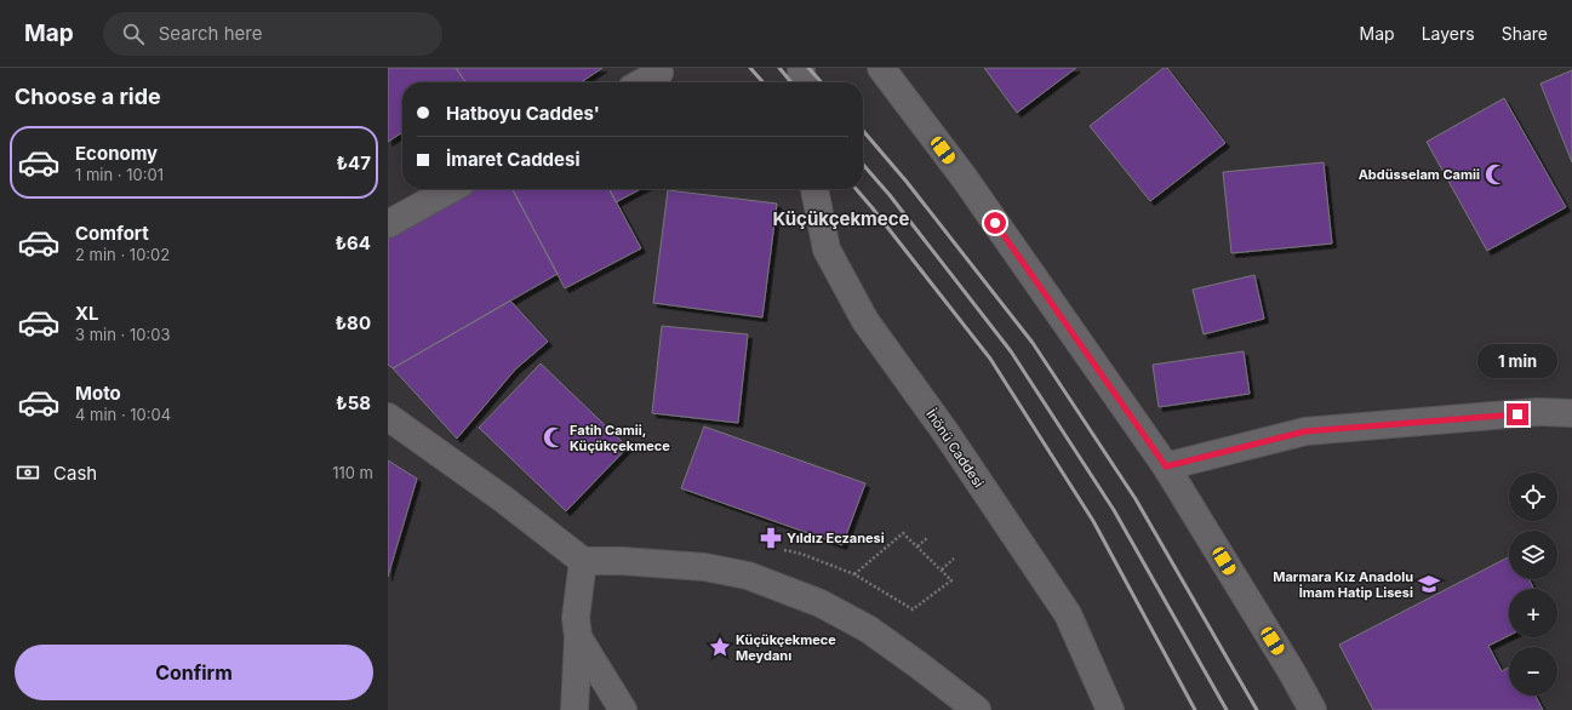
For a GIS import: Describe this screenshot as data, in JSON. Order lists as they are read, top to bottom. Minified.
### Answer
{"streets":{"street":["İnönü Caddesi"]},"districts":["Küçükçekmece"],"places":{"mosque":["Abdüsselam Camii","Fatih Camii, Küçükçekmece"],"pharmacy":["Yıldız Eczanesi"],"school or university":["Marmara Kız Anadolu İmam Hatip Lisesi"],"place":["Küçükçekmece Meydanı"]},"page":{"header":"Map","search":"Search here","nav":["Map","Layers","Share"],"heading":"Choose a ride","banner":["Hatboyu Caddes'","İmaret Caddesi"],"list":[{"name":"Economy","note":"1 min · 10:01","value":"₺47"},{"name":"Comfort","note":"2 min · 10:02","value":"₺64"},{"name":"XL","note":"3 min · 10:03","value":"₺80"},{"name":"Moto","note":"4 min · 10:04","value":"₺58"}],"bubble":"1 min","pay":["Cash","110 m"],"map_buttons":["+","−"],"buttons":"Confirm"}}
